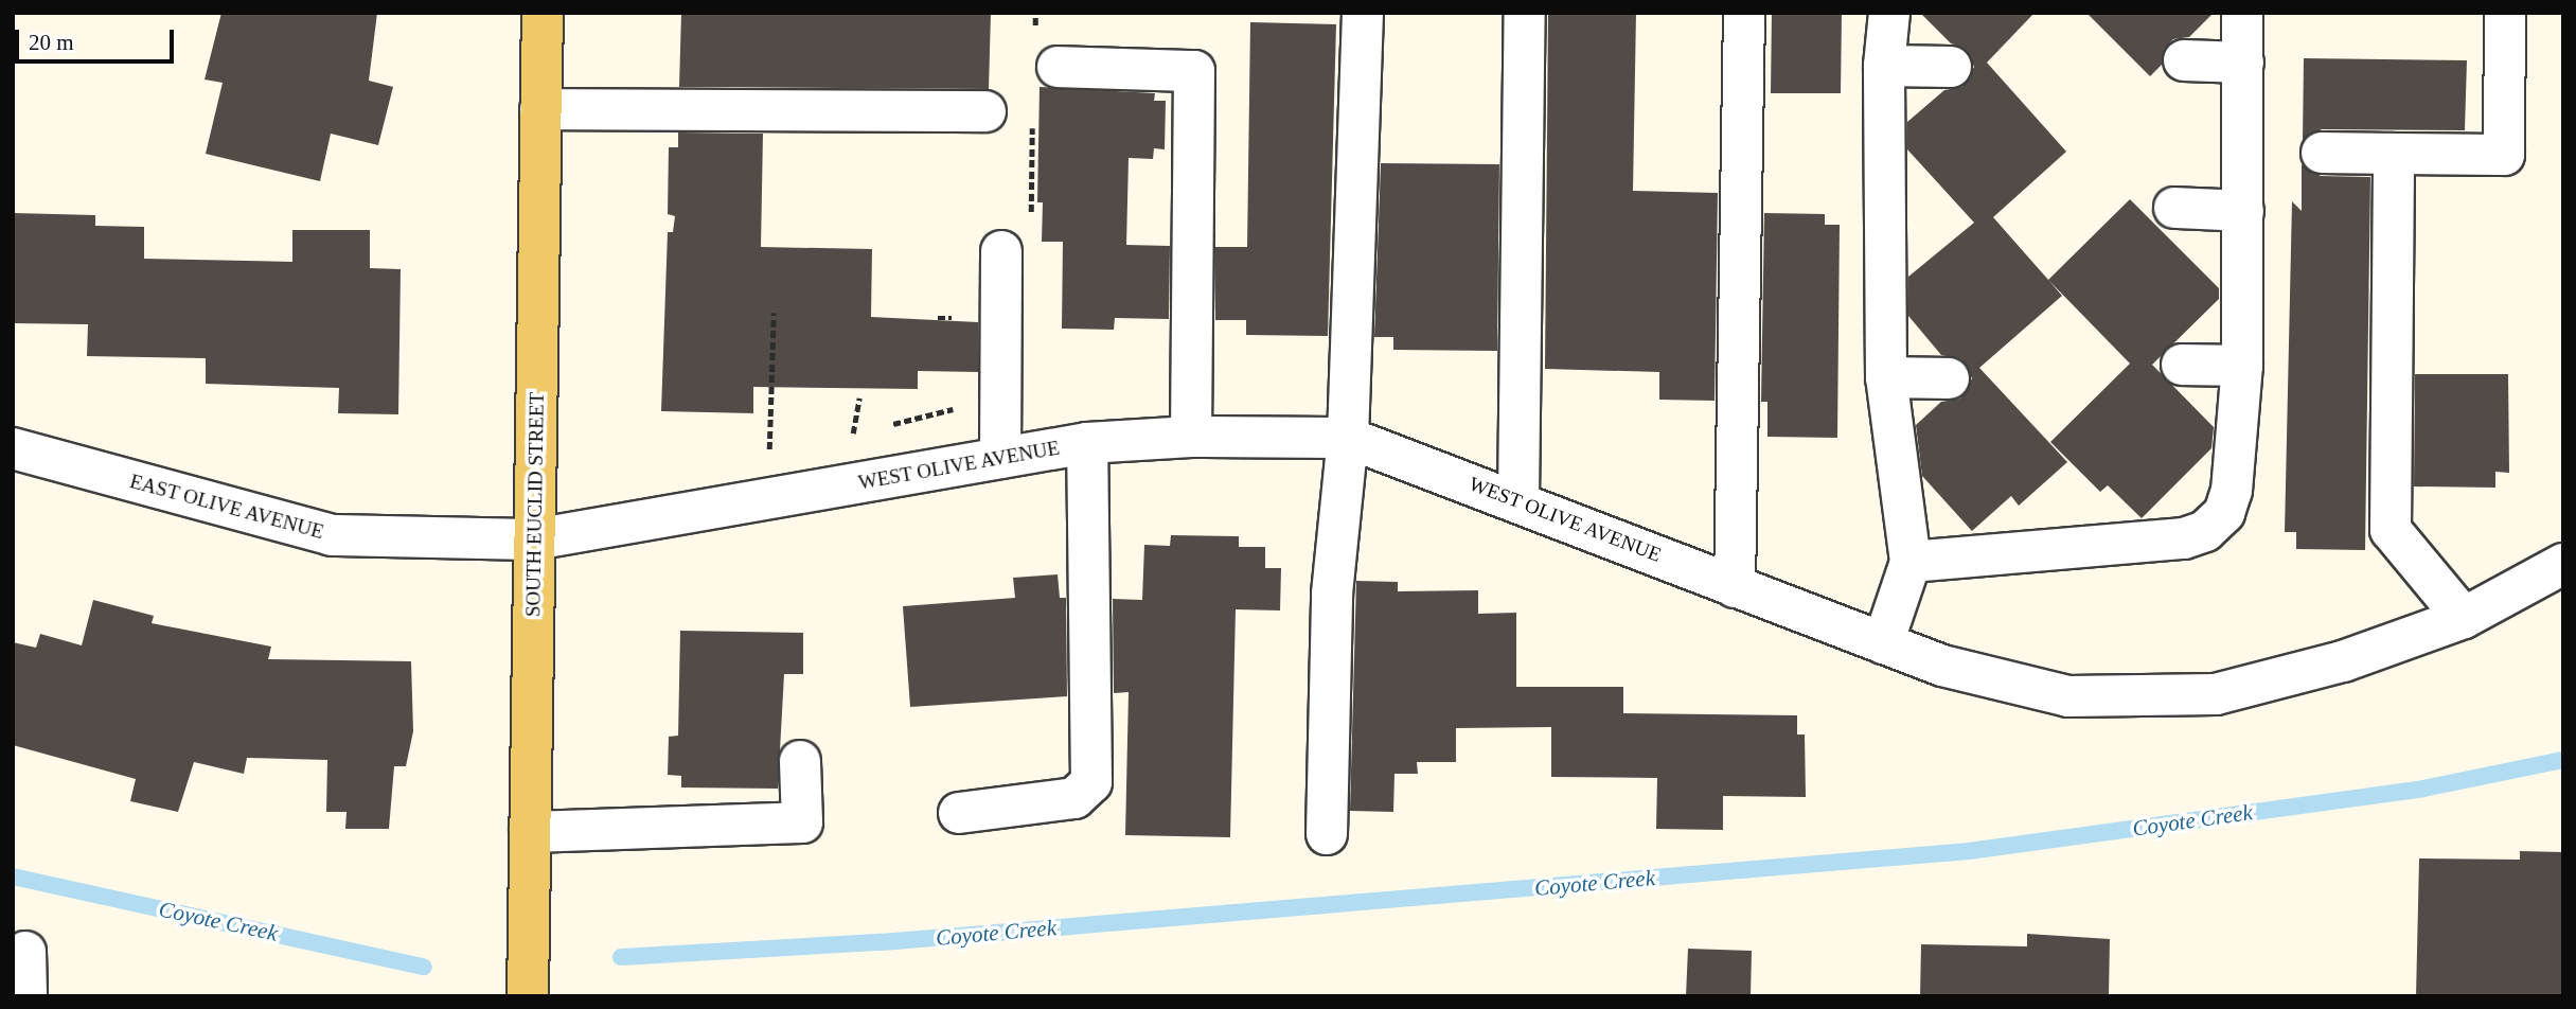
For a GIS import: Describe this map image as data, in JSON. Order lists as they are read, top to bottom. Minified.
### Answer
{"streets":{"main road":["SOUTH EUCLID STREET"],"street":["WEST OLIVE AVENUE","EAST OLIVE AVENUE"]},"crossings":[["WEST OLIVE AVENUE","SOUTH EUCLID STREET"],["WEST OLIVE AVENUE","EAST OLIVE AVENUE"],["SOUTH EUCLID STREET","EAST OLIVE AVENUE"]],"water":["Coyote Creek"],"scale_bar":"20 m"}
